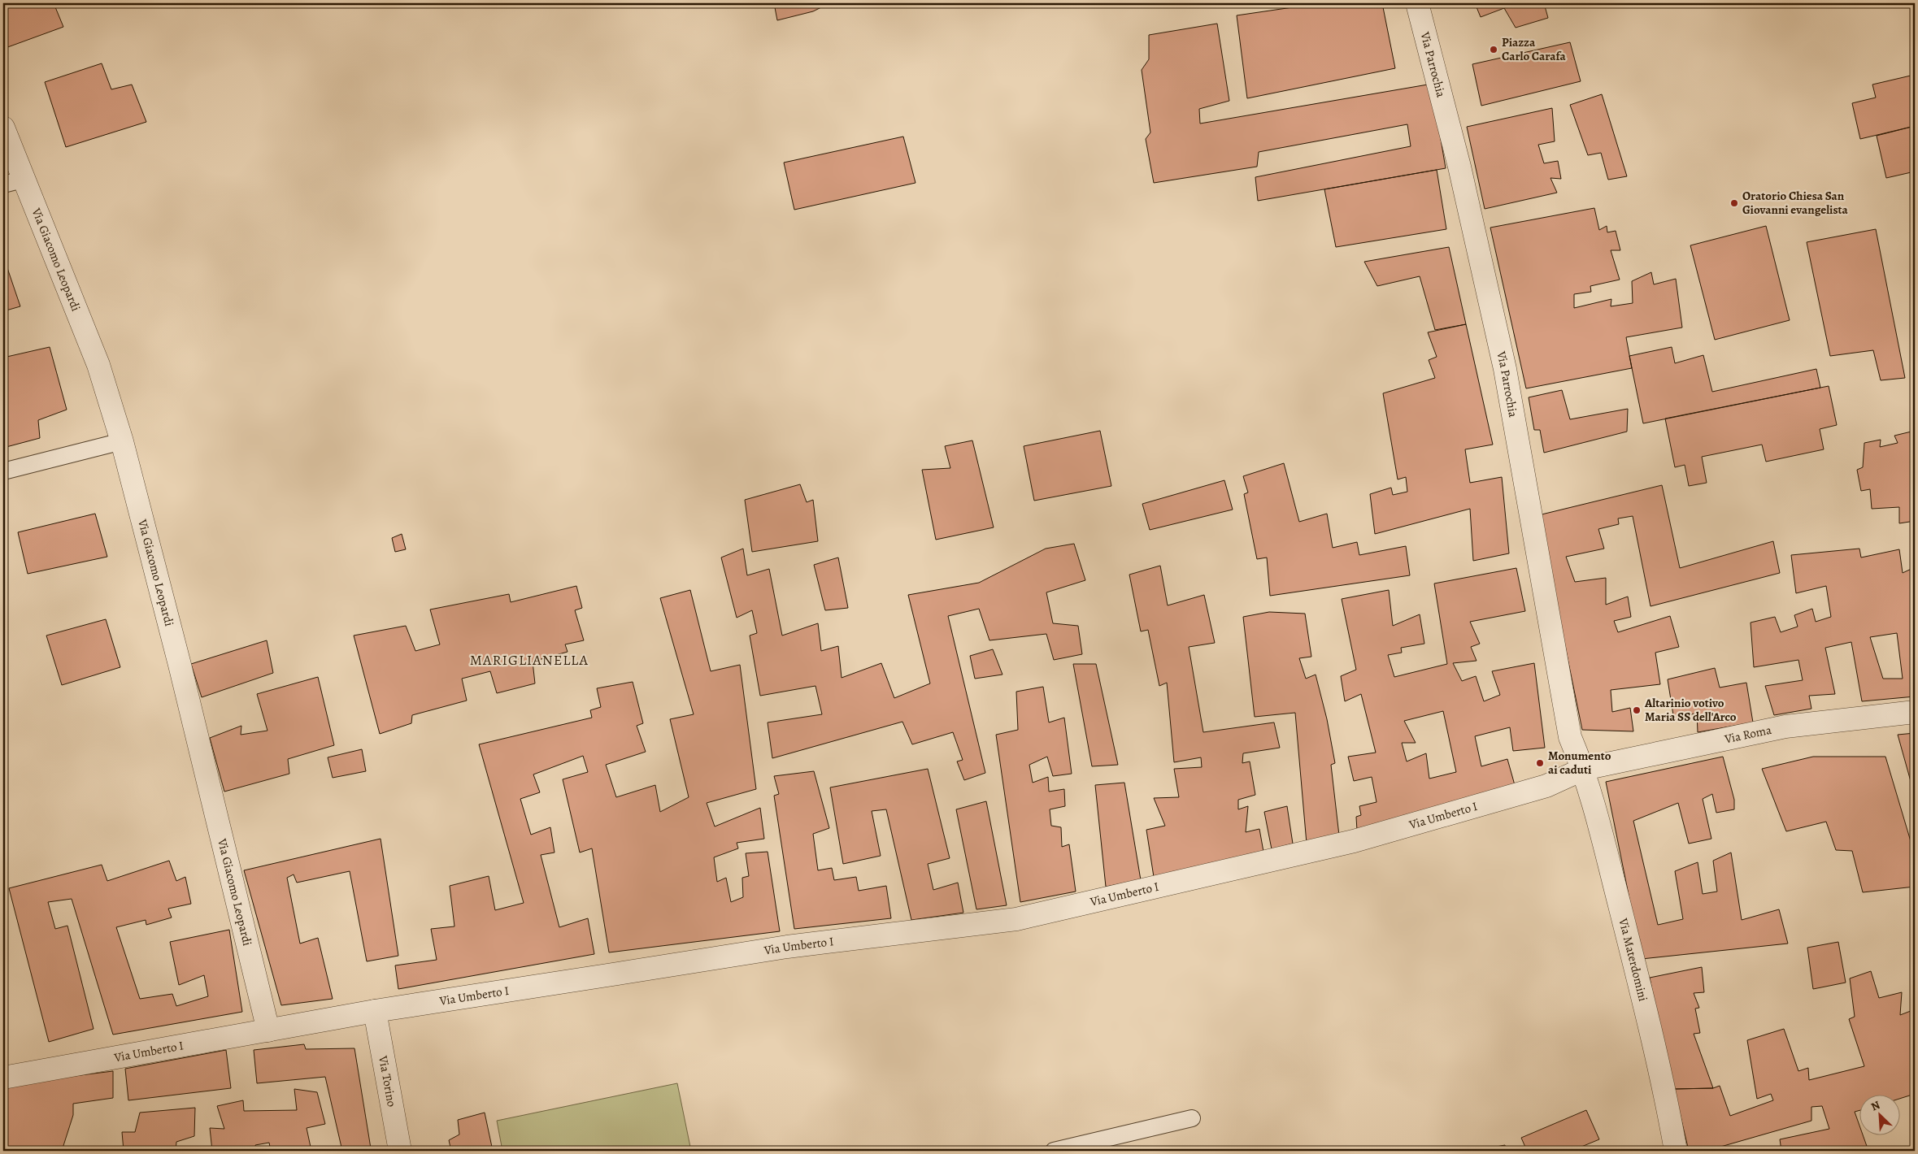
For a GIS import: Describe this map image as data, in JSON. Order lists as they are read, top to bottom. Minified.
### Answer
{"streets":{"street":["Via Parrochia","Via Giacomo Leopardi","Via Roma","Via Umberto I","Via Materdomini","Via Torino"]},"crossings":[["Via Parrochia","Via Roma"],["Via Parrochia","Via Umberto I"],["Via Parrochia","Via Materdomini"],["Via Giacomo Leopardi","Via Umberto I"],["Via Roma","Via Umberto I"],["Via Roma","Via Materdomini"],["Via Umberto I","Via Materdomini"],["Via Umberto I","Via Torino"]],"districts":["MARIGLIANELLA"],"places":["Piazza Carlo Carafa","Oratorio Chiesa San Giovanni evangelista","Altarinio votivo Maria SS dell'Arco","Monumento ai caduti"],"north":"top left"}
